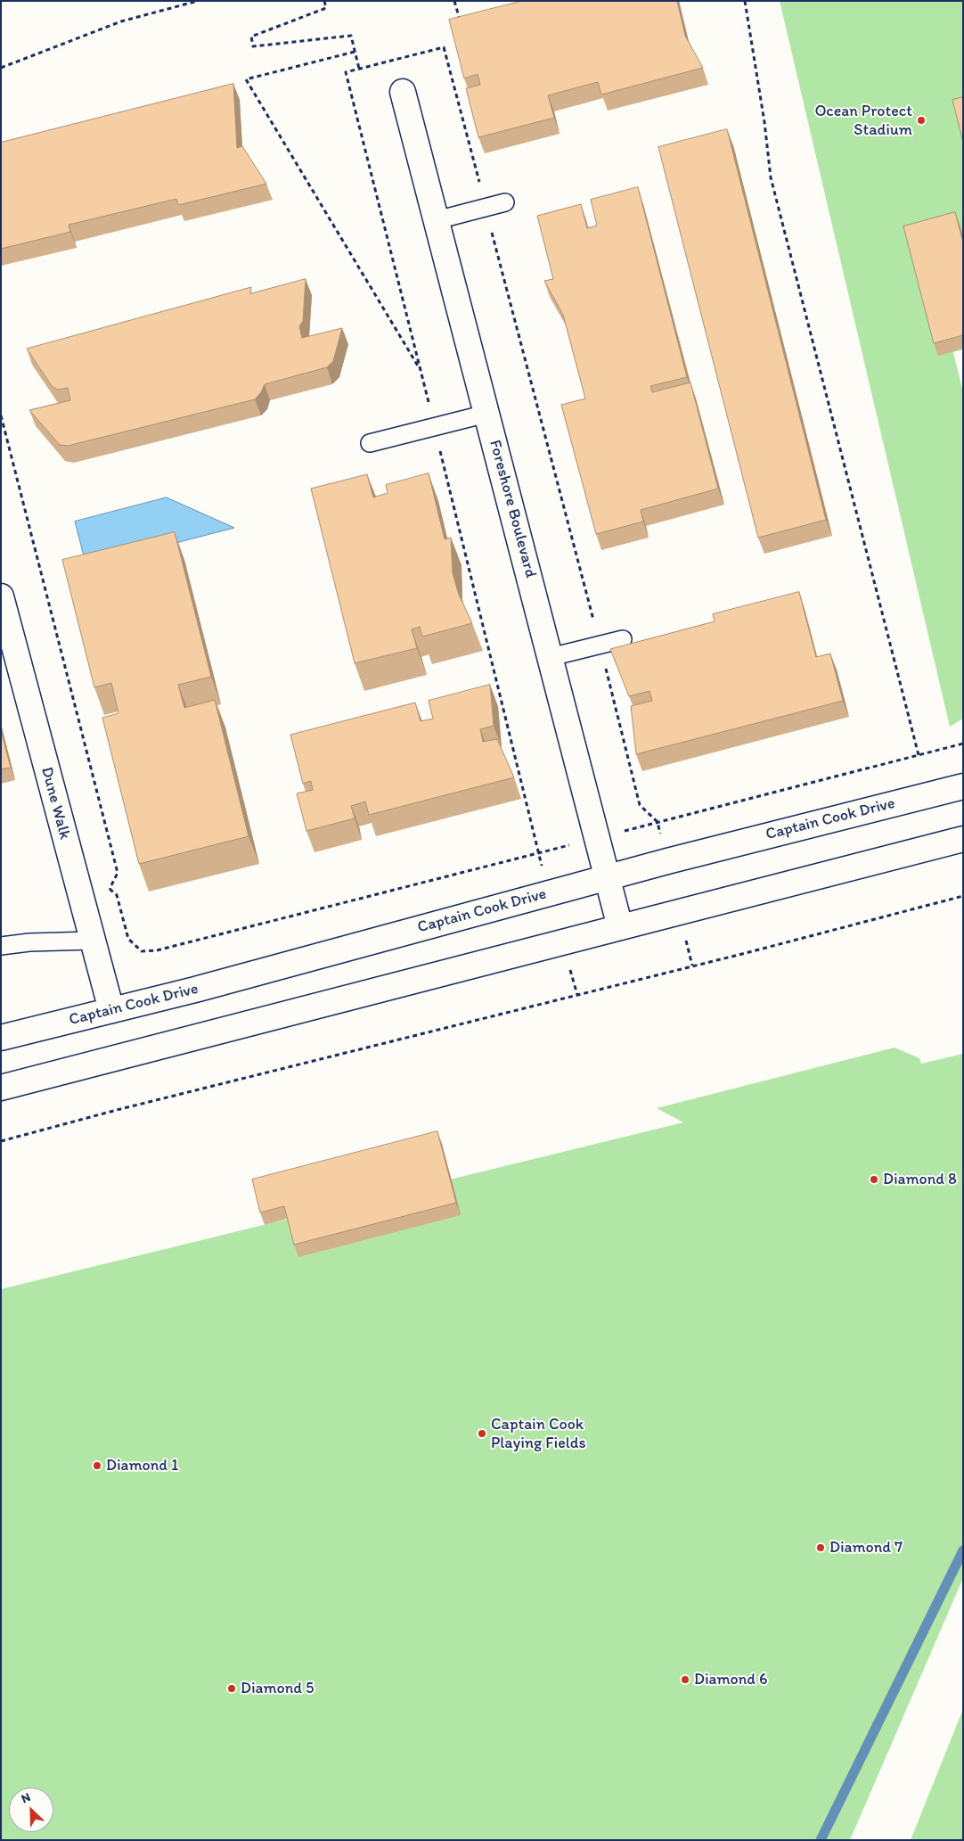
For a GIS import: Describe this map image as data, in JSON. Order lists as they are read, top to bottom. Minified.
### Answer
{"streets":{"main road":["Foreshore Boulevard","Dune Walk","Captain Cook Drive"]},"crossings":[["Foreshore Boulevard","Captain Cook Drive"],["Dune Walk","Captain Cook Drive"]],"places":["Ocean Protect Stadium","Diamond 8","Captain Cook Playing Fields","Diamond 1","Diamond 7","Diamond 6","Diamond 5"],"north":"top left"}
